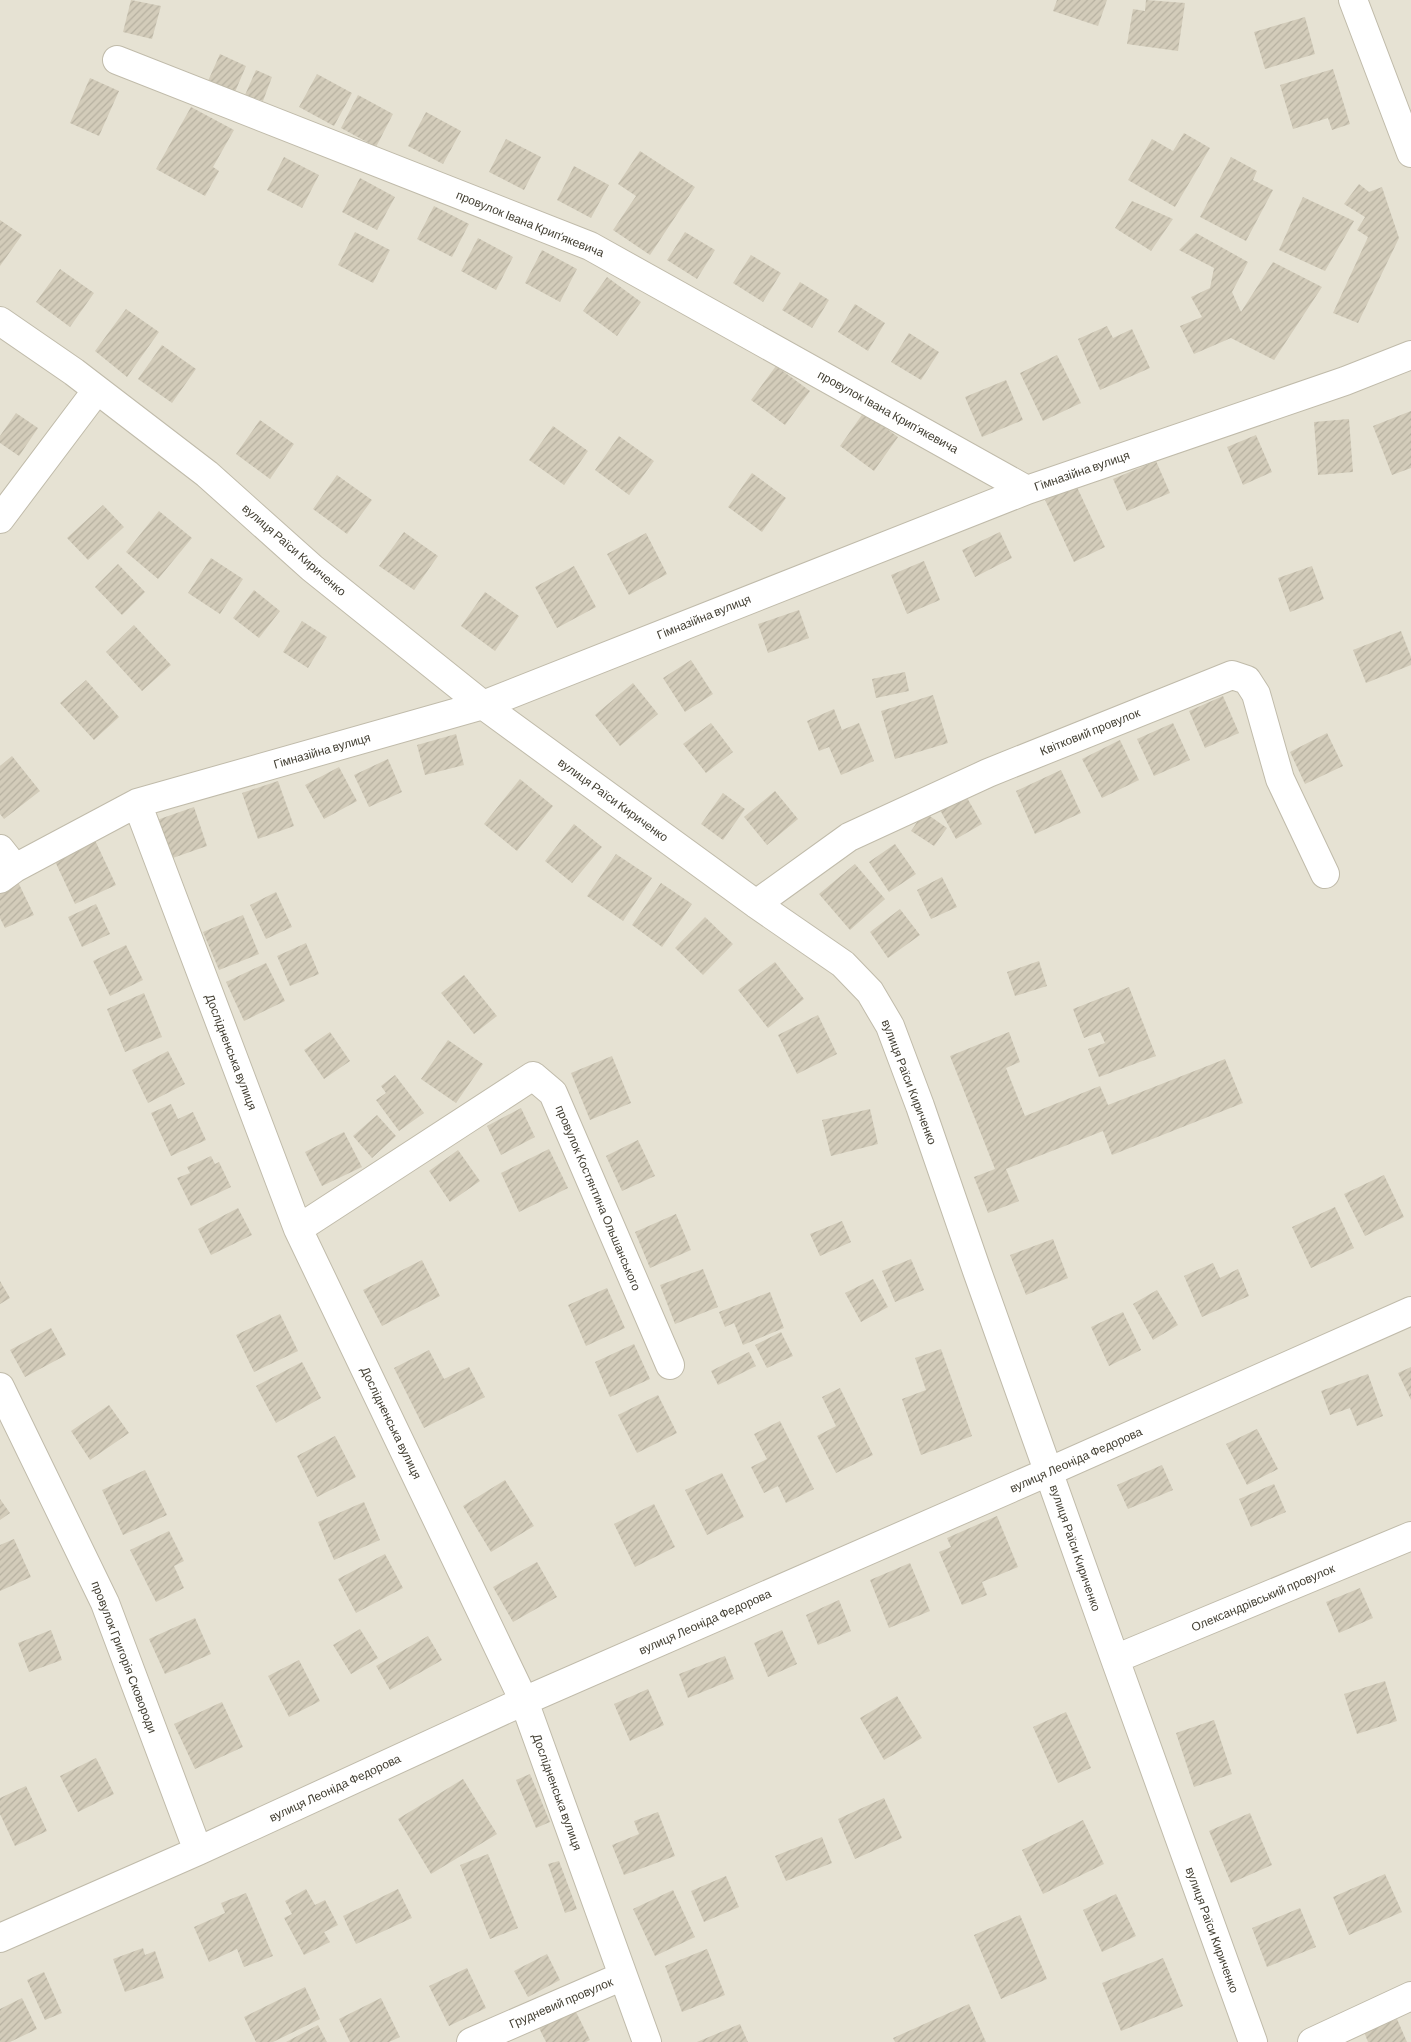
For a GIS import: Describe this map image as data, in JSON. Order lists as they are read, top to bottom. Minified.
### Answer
{"streets":{"street":["провулок Івана Крипʼякевича","Гімназійна вулиця","вулиця Раїси Кириченко","Квітковий провулок","Дослідненська вулиця","провулок Костянтина Ольшанського","вулиця Леоніда Федорова","Олександрівський провулок","провулок Григорія Сковороди","Грудневий провулок"]},"crossings":[["провулок Івана Крипʼякевича","Гімназійна вулиця"],["Гімназійна вулиця","вулиця Раїси Кириченко"],["Гімназійна вулиця","Дослідненська вулиця"],["вулиця Раїси Кириченко","Квітковий провулок"],["вулиця Раїси Кириченко","вулиця Леоніда Федорова"],["вулиця Раїси Кириченко","Олександрівський провулок"],["Дослідненська вулиця","провулок Костянтина Ольшанського"],["Дослідненська вулиця","вулиця Леоніда Федорова"],["Дослідненська вулиця","Грудневий провулок"],["вулиця Леоніда Федорова","провулок Григорія Сковороди"]]}
